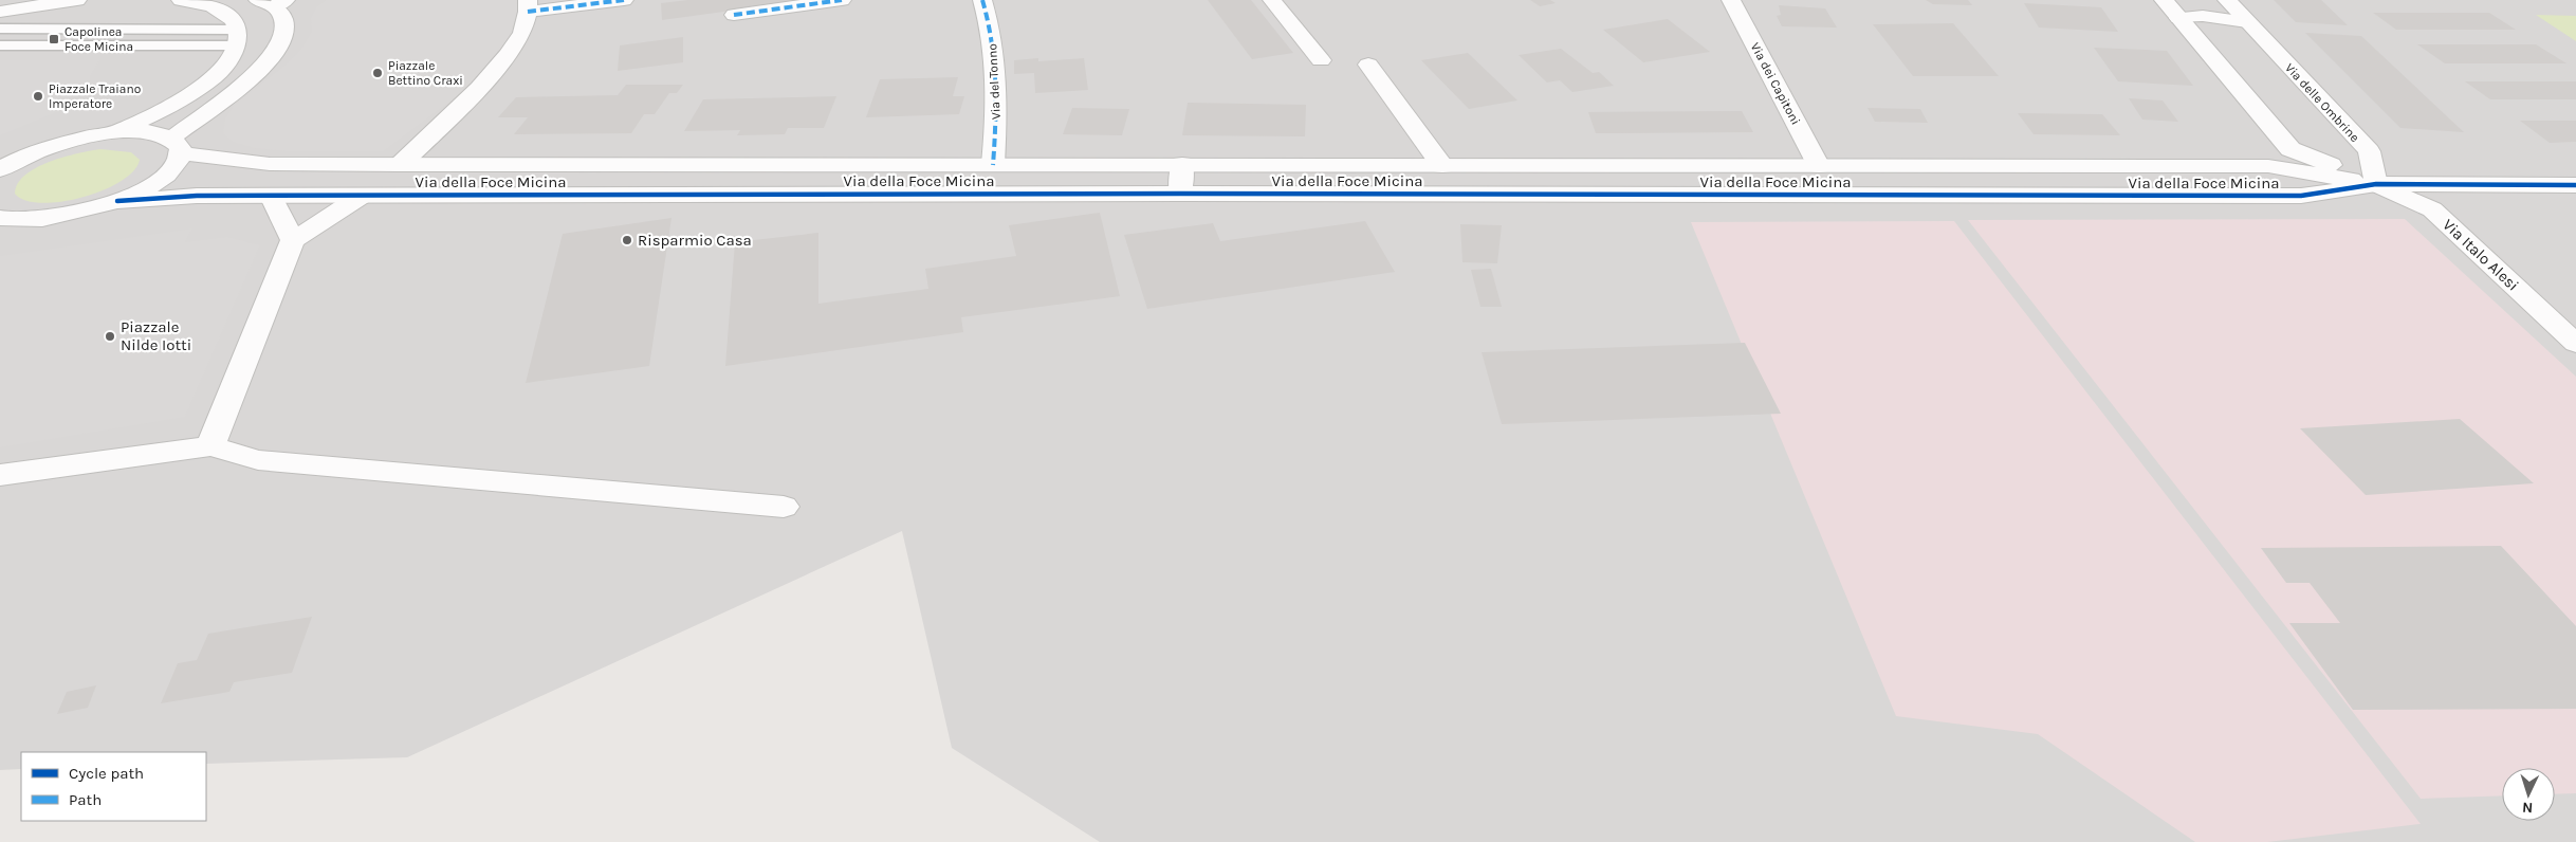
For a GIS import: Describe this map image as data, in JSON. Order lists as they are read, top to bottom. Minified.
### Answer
{"streets":{"street":["Via del Tonno","Via dei Capitoni","Via delle Ombrine","Via della Foce Micina","Via Italo Alesi"]},"crossings":[["Via del Tonno","Via della Foce Micina"],["Via dei Capitoni","Via della Foce Micina"],["Via delle Ombrine","Via della Foce Micina"],["Via delle Ombrine","Via Italo Alesi"],["Via della Foce Micina","Via Italo Alesi"]],"places":{"transit":["Capolinea Foce Micina"],"other":["Piazzale Bettino Craxi","Piazzale Traiano Imperatore","Risparmio Casa","Piazzale Nilde Iotti"]},"legend":["Cycle path","Path"],"north":"bottom"}
